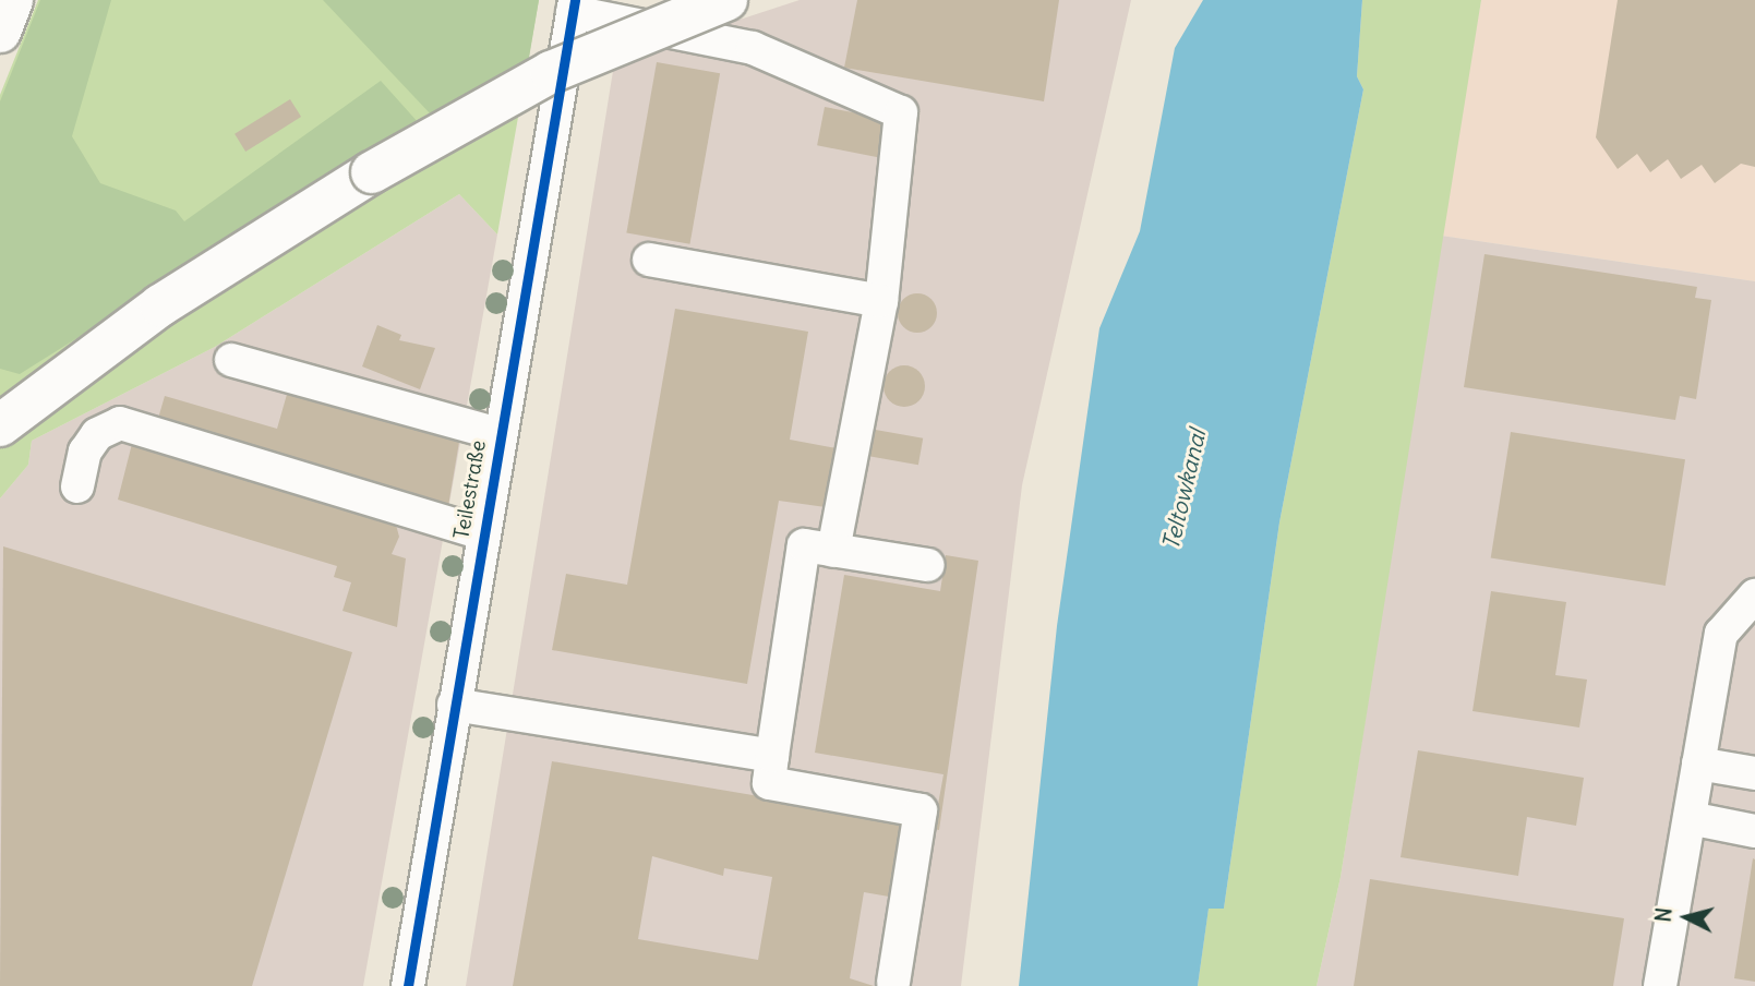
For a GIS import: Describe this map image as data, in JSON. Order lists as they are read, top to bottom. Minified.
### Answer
{"streets":{"street":["Teilestraße"]},"water":["Teltowkanal"],"north":"left"}
